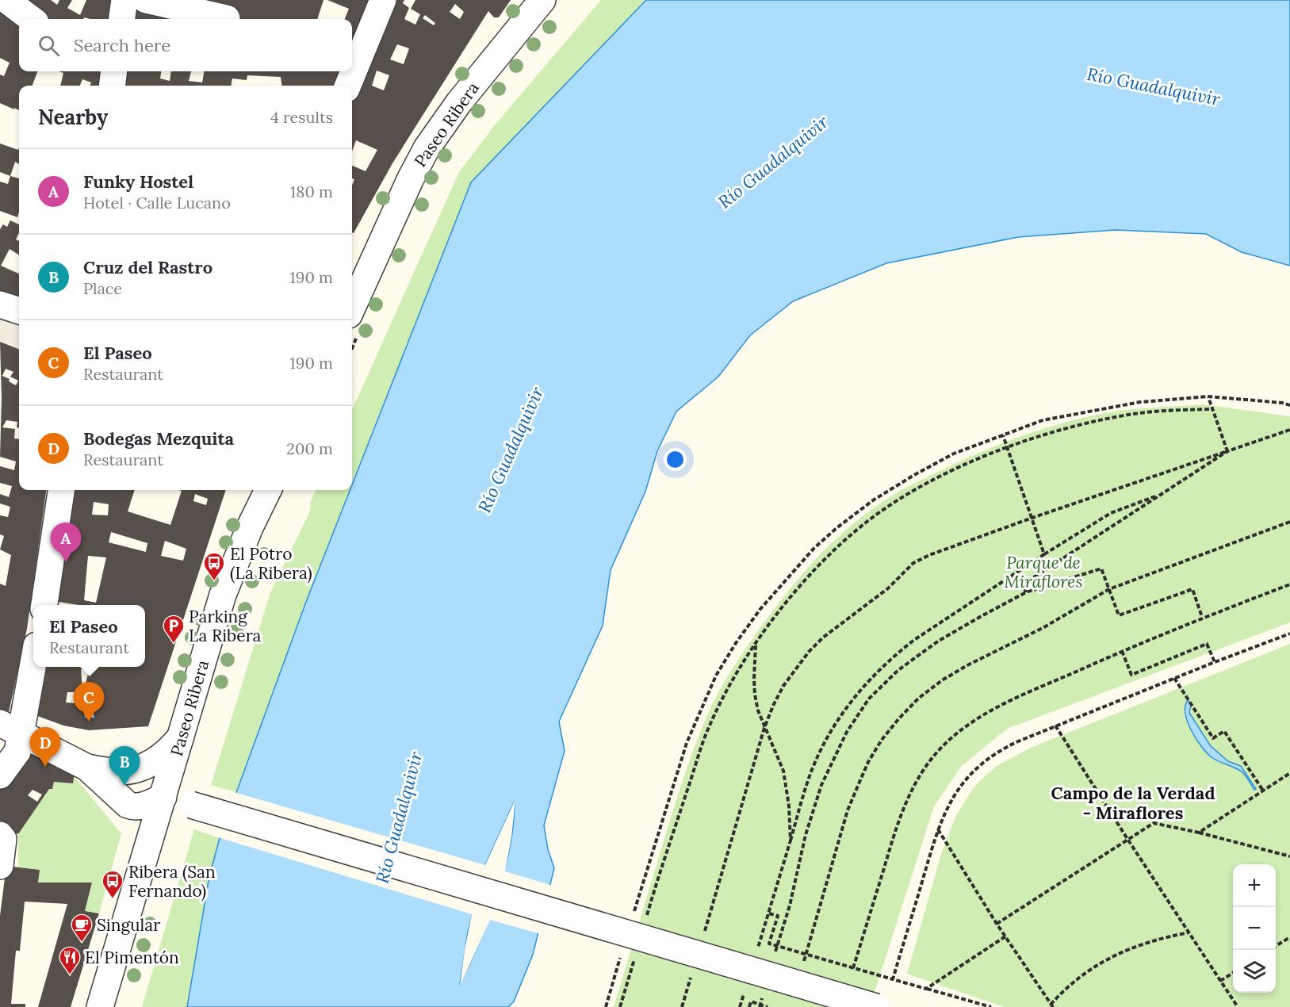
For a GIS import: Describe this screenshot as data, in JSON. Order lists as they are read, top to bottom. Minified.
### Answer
{"streets":{"street":["Paseo Ribera"]},"districts":["Campo de la Verdad - Miraflores"],"water":["Río Guadalquivir"],"parks":["Parque de Miraflores"],"places":{"bus stop":["El Potro (La Ribera)","Ribera (San Fernando)"],"parking":["Parking La Ribera"],"cafe":["Singular"],"restaurant":["El Pimentón"]},"page":{"search":"Search here","heading":["Nearby","4 results"],"list":[{"mark":"A","name":"Funky Hostel","note":"Hotel · Calle Lucano","value":"180 m"},{"mark":"B","name":"Cruz del Rastro","note":"Place","value":"190 m"},{"mark":"C","name":"El Paseo","note":"Restaurant","value":"190 m"},{"mark":"D","name":"Bodegas Mezquita","note":"Restaurant","value":"200 m"}],"pins":["A","C","D","B"],"popup":["El Paseo","Restaurant"],"map_buttons":["+","−"]}}
